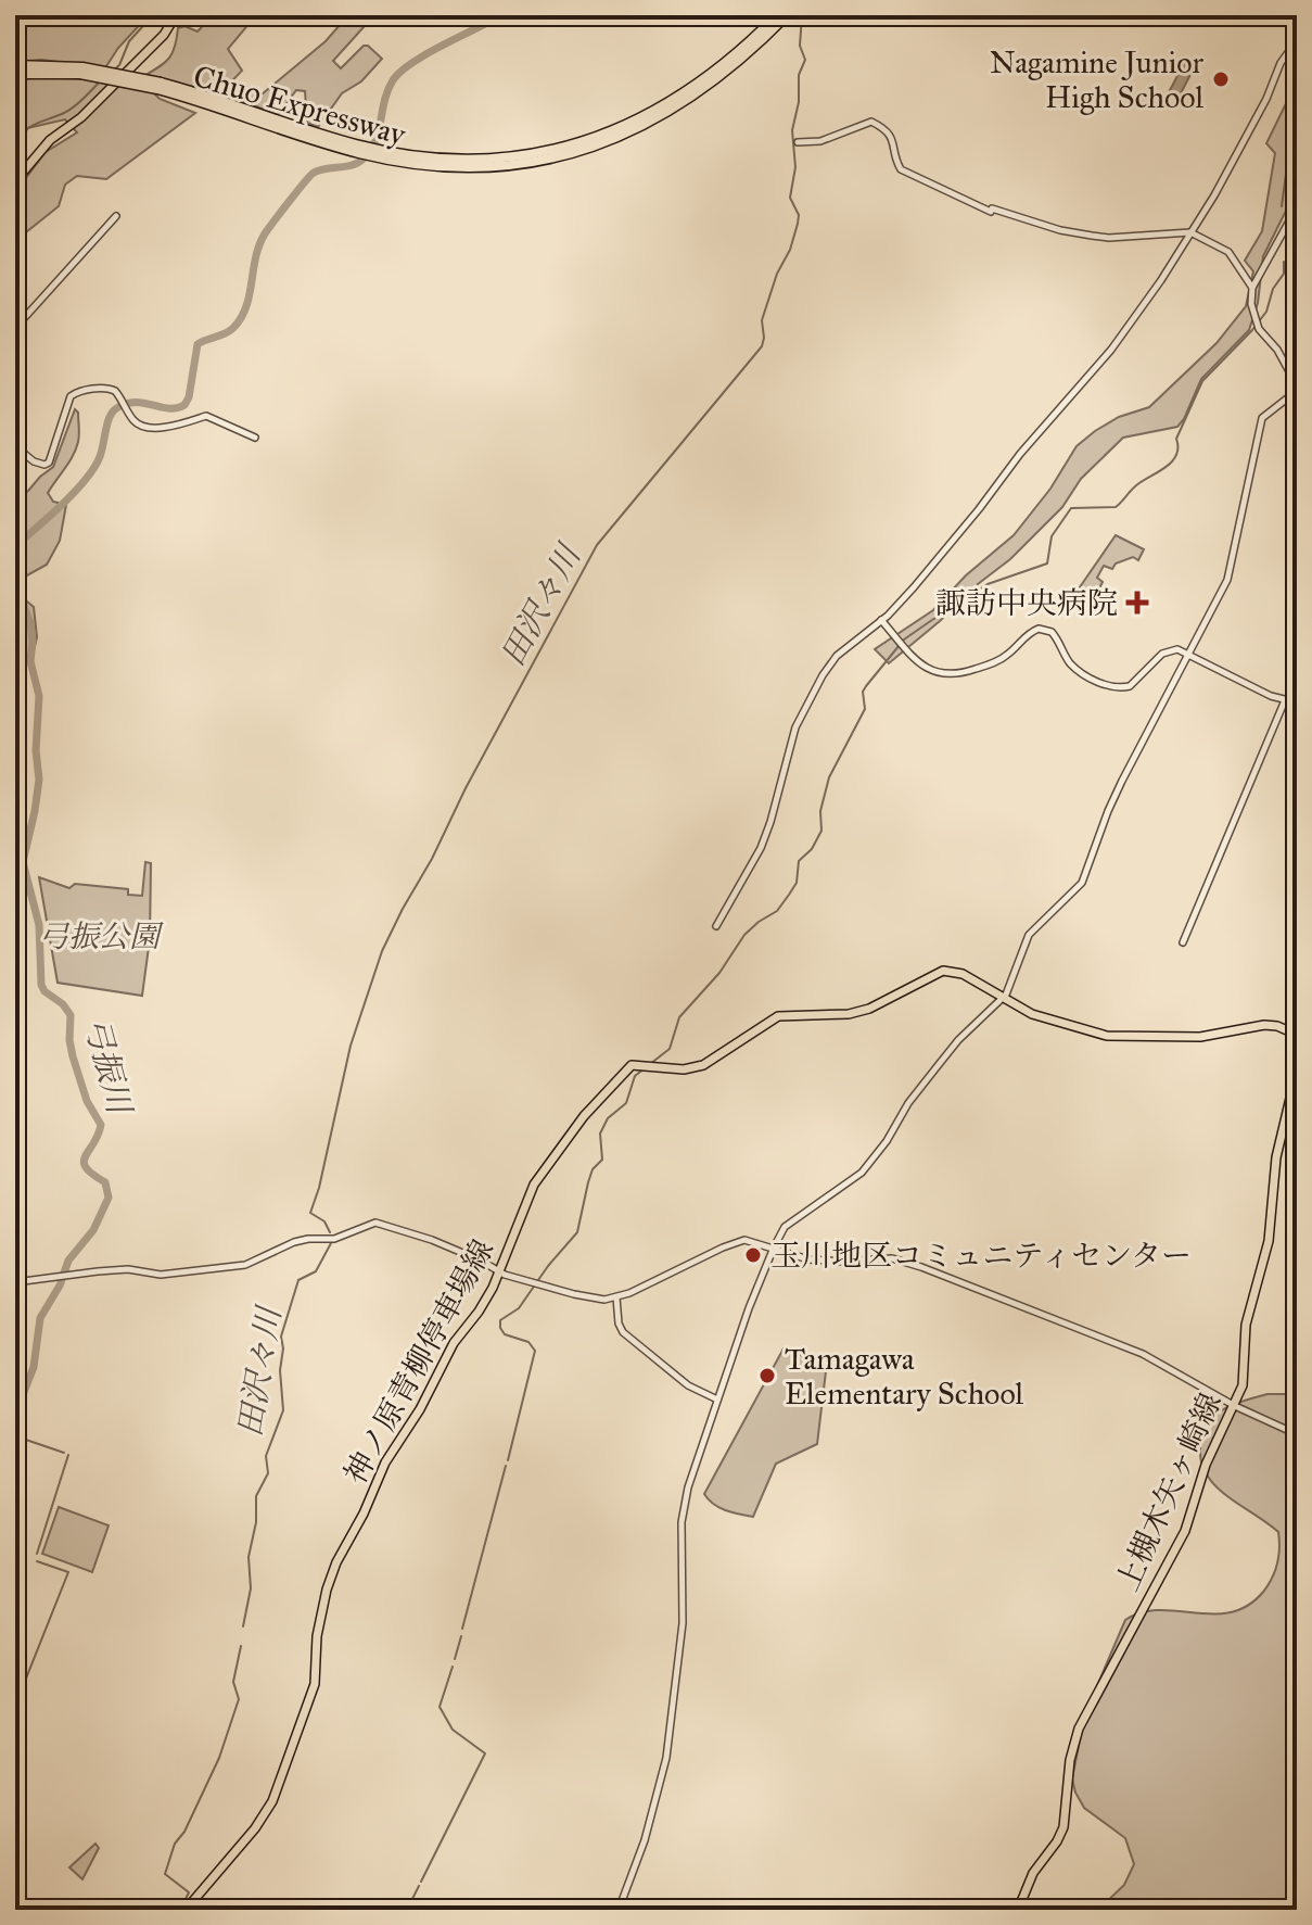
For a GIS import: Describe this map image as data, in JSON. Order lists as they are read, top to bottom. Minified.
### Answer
{"streets":{"highway":["Chuo Expressway"],"main road":["神ノ原青柳停車場線","上槻木矢ヶ崎線"]},"water":["田沢々川","弓振川"],"parks":["弓振公園"],"places":{"other":["Nagamine Junior High School","玉川地区コミュニティセンター","Tamagawa Elementary School"],"health":["諏訪中央病院"]}}
